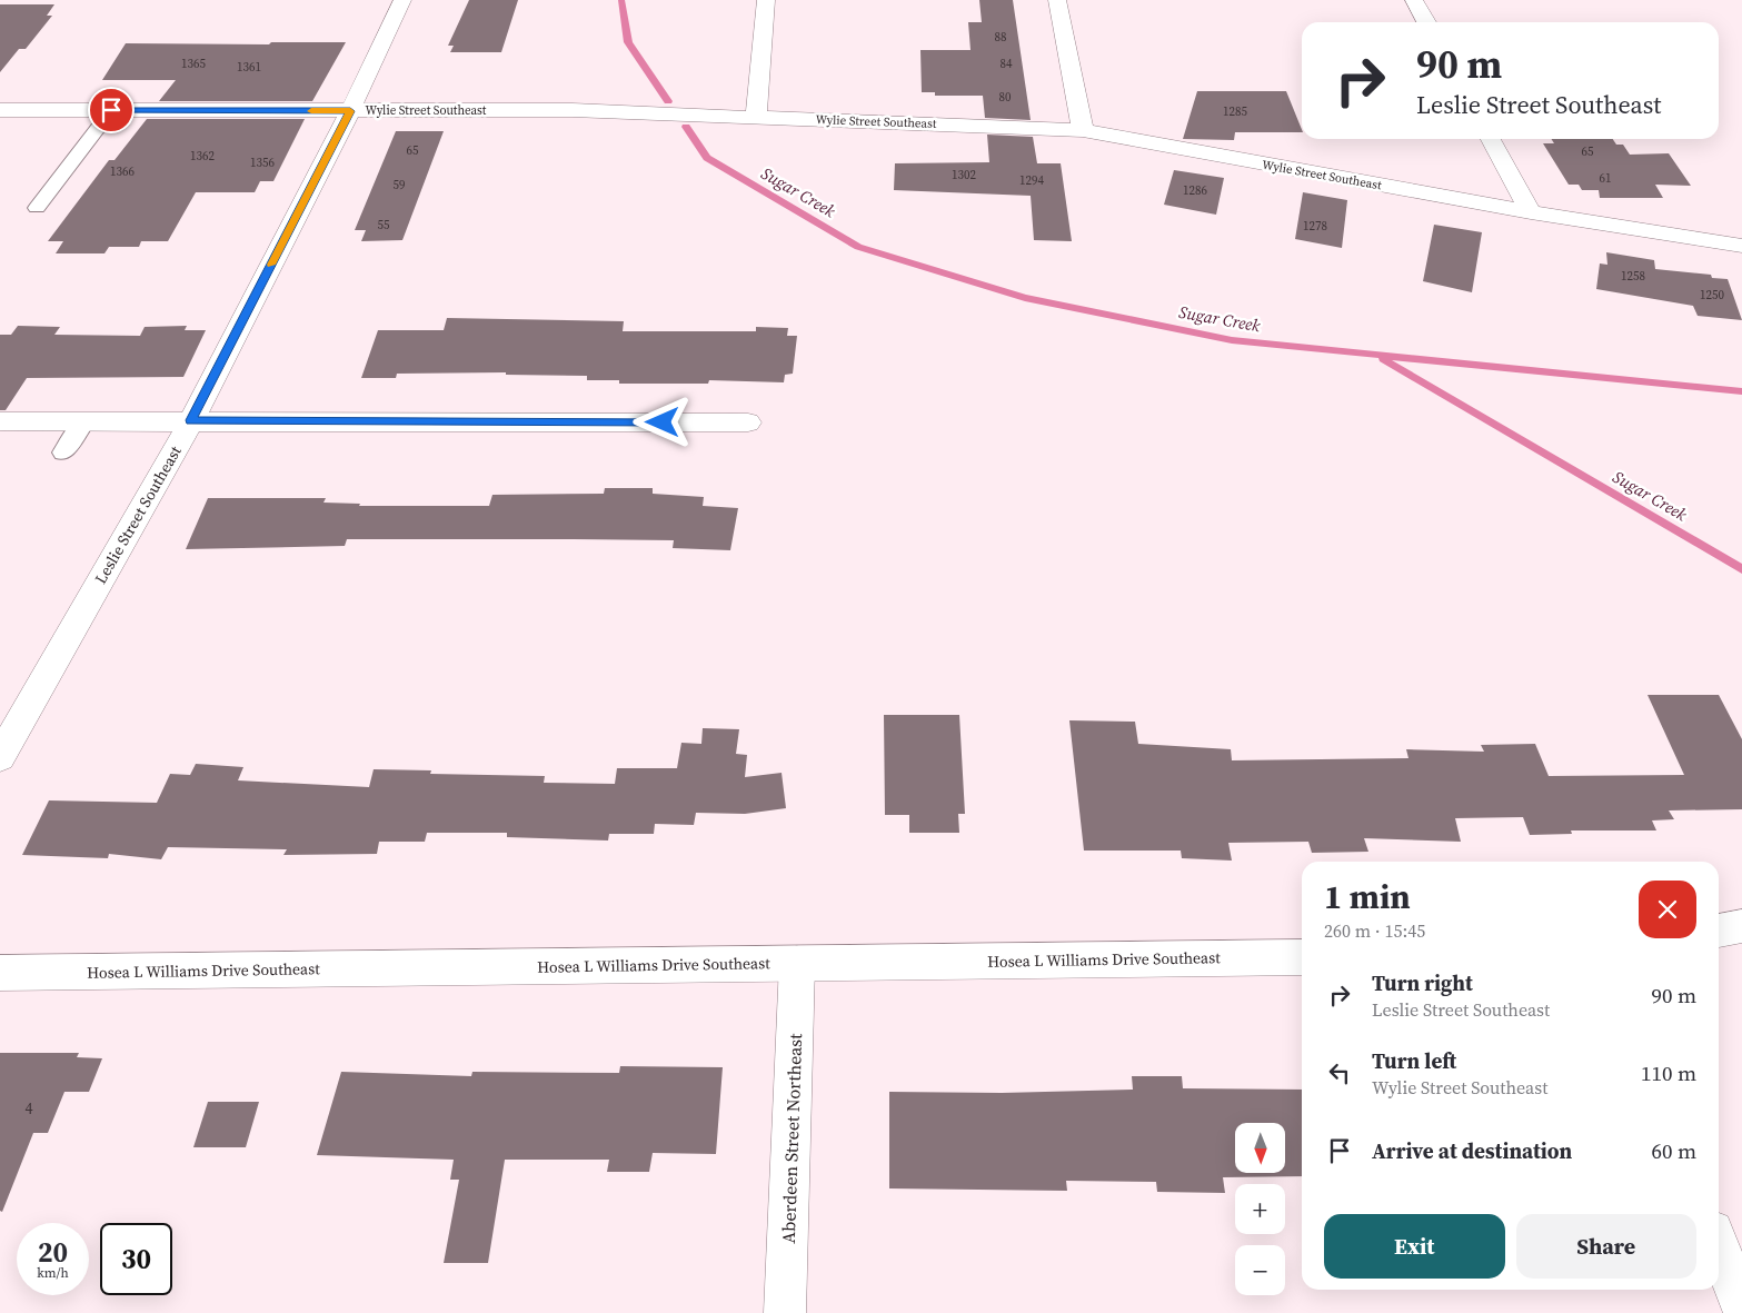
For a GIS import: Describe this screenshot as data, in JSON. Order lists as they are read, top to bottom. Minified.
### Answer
{"streets":{"street":["Wylie Street Southeast","Leslie Street Southeast","Hosea L Williams Drive Southeast","Aberdeen Street Northeast"]},"crossings":[["Wylie Street Southeast","Leslie Street Southeast"],["Hosea L Williams Drive Southeast","Aberdeen Street Northeast"]],"water":["Sugar Creek"],"house_numbers":["88","1365","84","1361","80","1285","65","65","1362","1356","1366","1302","61","1294","59","1286","55","1278","1258","1250","4"],"north":"bottom","page":{"turn":["90 m","Leslie Street Southeast"],"heading":["1 min","260 m · 15:45"],"list":[{"name":"Turn right","note":"Leslie Street Southeast","value":"90 m"},{"name":"Turn left","note":"Wylie Street Southeast","value":"110 m"},{"name":"Arrive at destination","value":"60 m"}],"map_buttons":["+","−"],"buttons":["Exit","Share"],"speed":"20 km/h","limit":"30"}}
